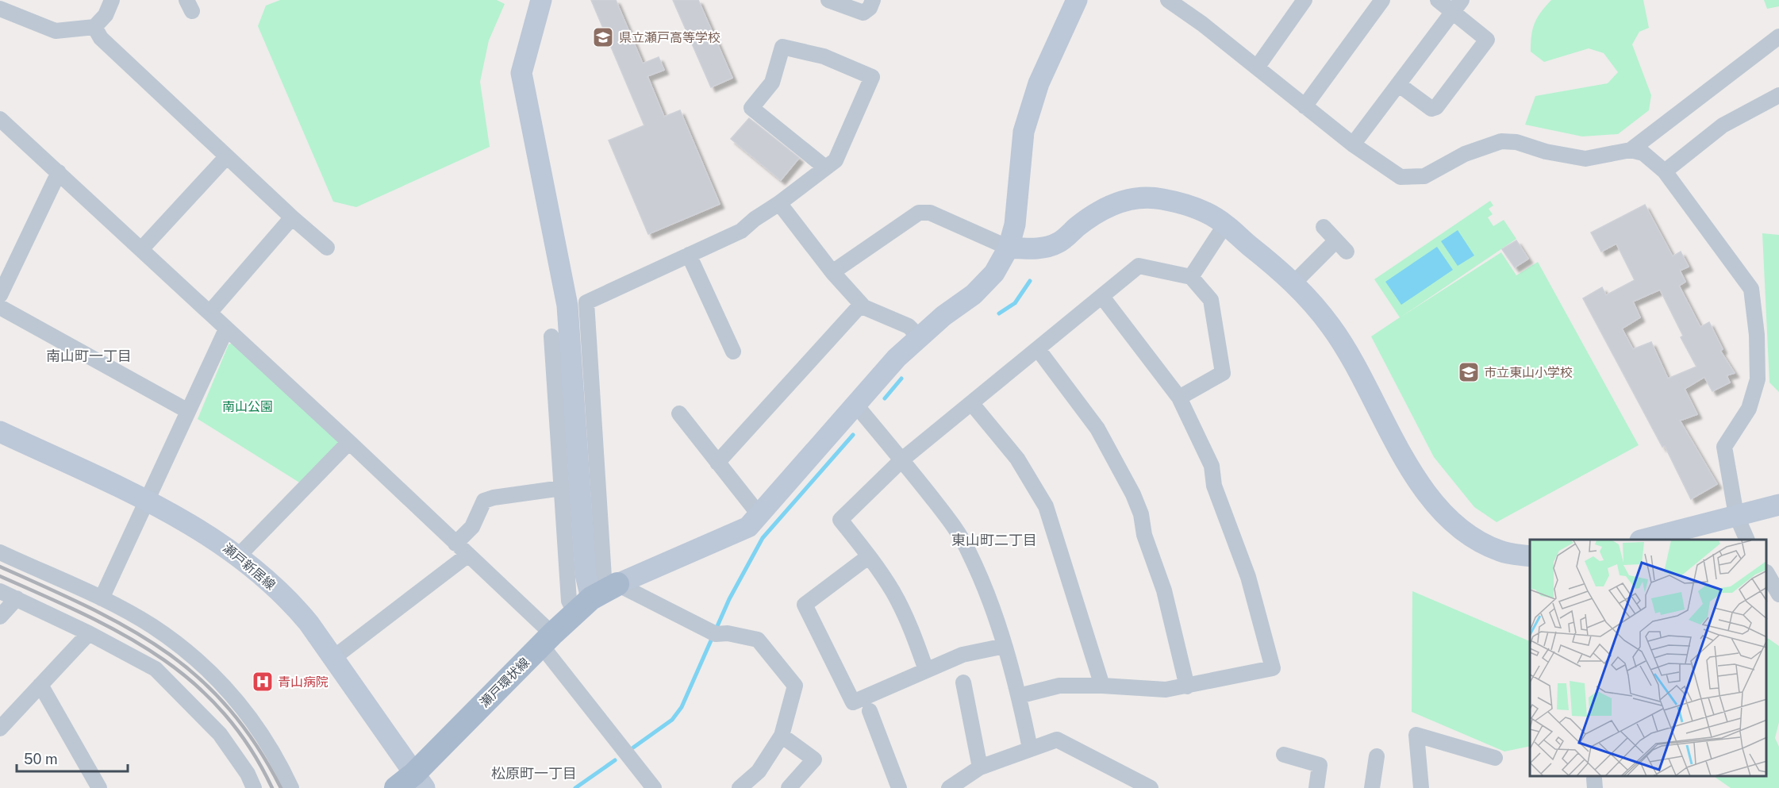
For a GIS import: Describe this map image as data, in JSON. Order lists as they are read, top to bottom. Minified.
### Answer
{"streets":{"main road":["瀬戸環状線"],"street":["瀬戸新居線"]},"crossings":[["瀬戸新居線","瀬戸環状線"]],"districts":["南山町一丁目","東山町二丁目","松原町一丁目"],"parks":["南山公園"],"places":{"school or university":["県立瀬戸高等学校","市立東山小学校"],"hospital":["青山病院"]},"scale_bar":"50 m"}
